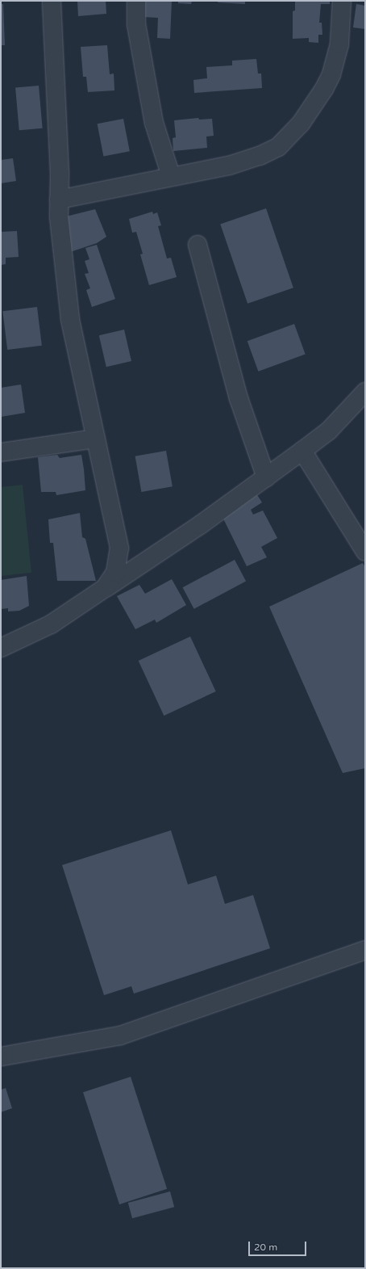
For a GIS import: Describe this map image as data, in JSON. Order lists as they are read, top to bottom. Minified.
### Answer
{"scale_bar":"20 m"}
